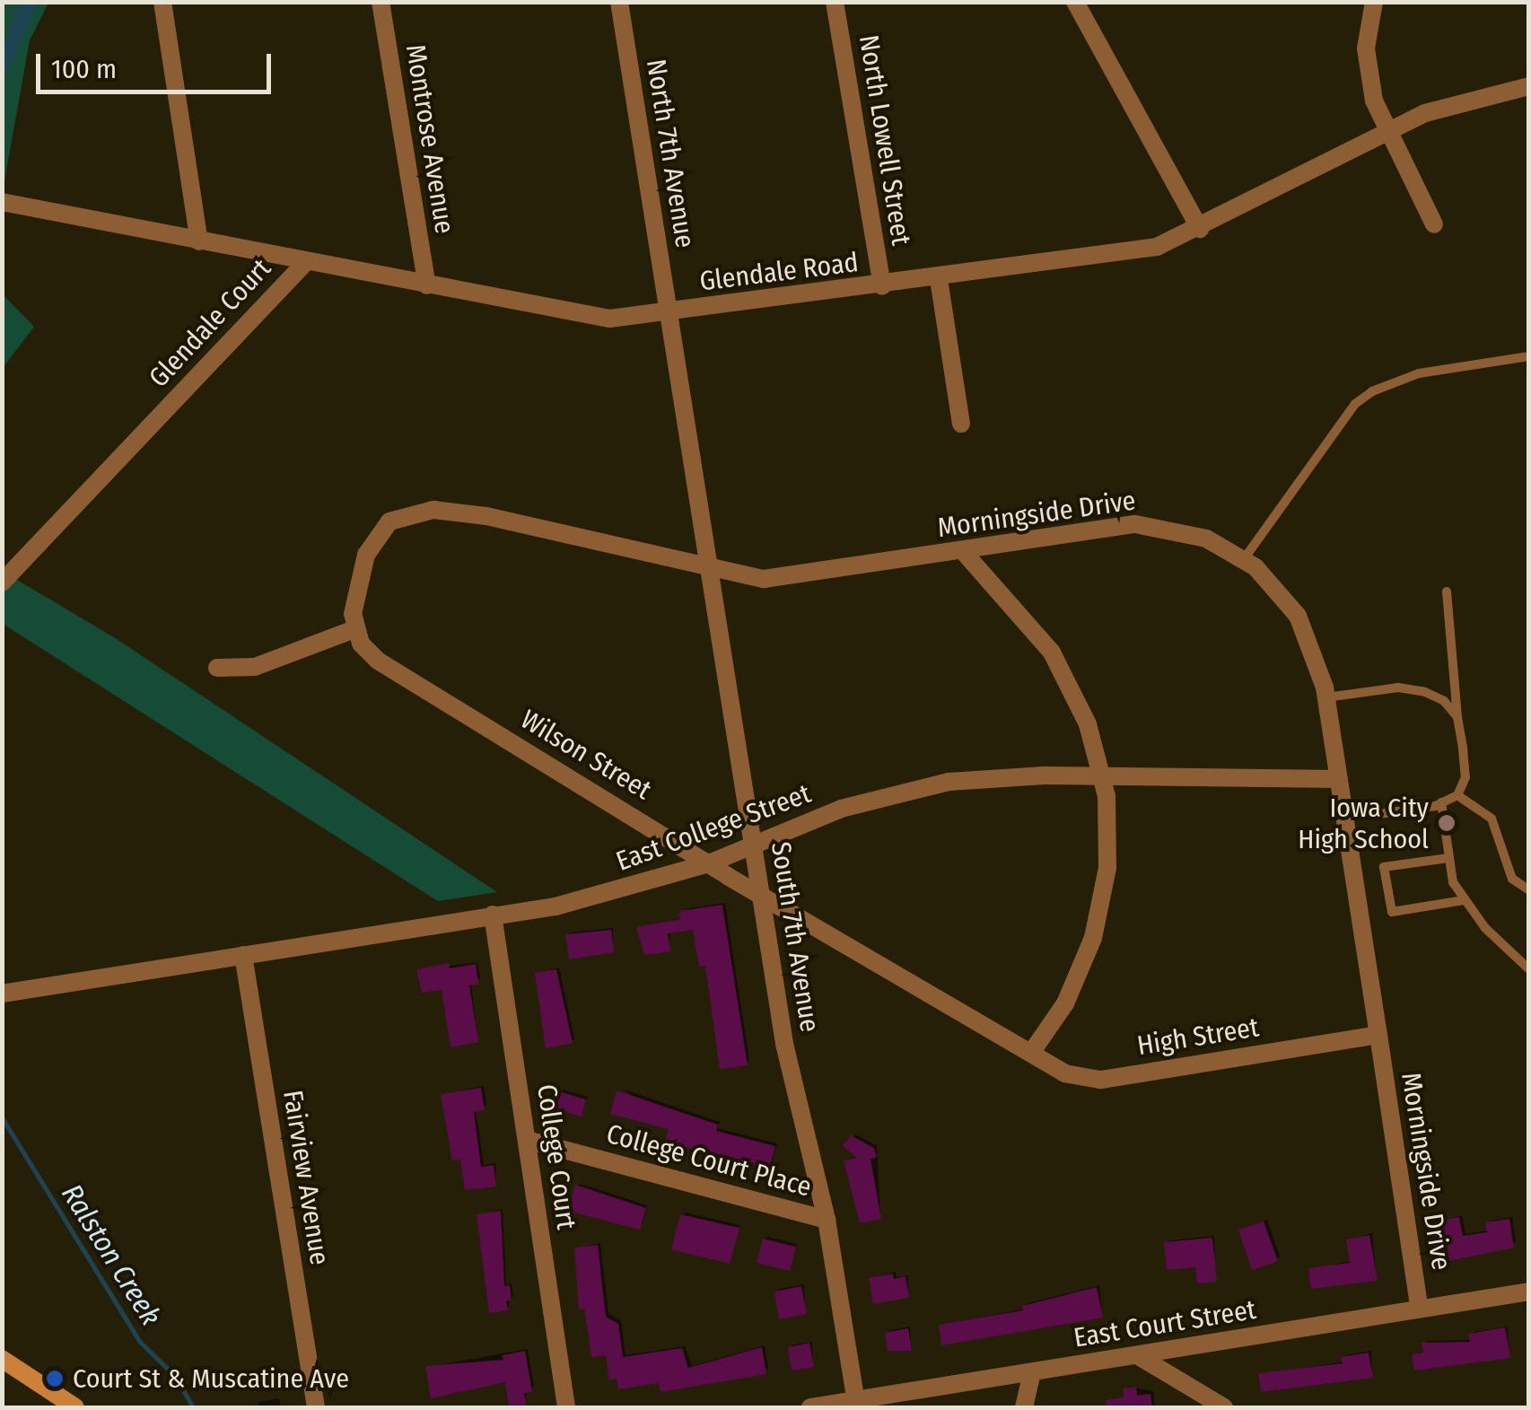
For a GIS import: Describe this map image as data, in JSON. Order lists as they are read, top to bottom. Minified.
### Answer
{"streets":{"street":["Montrose Avenue","North Lowell Street","North 7th Avenue","Glendale Road","Glendale Court","Morningside Drive","Wilson Street","East College Street","South 7th Avenue","High Street","College Court","College Court Place","Fairview Avenue","East Court Street"]},"crossings":[["Montrose Avenue","Glendale Road"],["North Lowell Street","Glendale Road"],["North 7th Avenue","Glendale Road"],["North 7th Avenue","South 7th Avenue"],["Glendale Road","Glendale Court"],["Glendale Road","South 7th Avenue"],["Morningside Drive","Wilson Street"],["Morningside Drive","East College Street"],["Morningside Drive","South 7th Avenue"],["Morningside Drive","High Street"],["Morningside Drive","East Court Street"],["Wilson Street","East College Street"],["Wilson Street","South 7th Avenue"],["Wilson Street","High Street"],["East College Street","South 7th Avenue"],["East College Street","College Court"],["East College Street","Fairview Avenue"],["South 7th Avenue","College Court Place"],["South 7th Avenue","East Court Street"],["College Court","College Court Place"]],"water":["Ralston Creek"],"places":["Iowa City High School","Court St & Muscatine Ave"],"scale_bar":"100 m"}
